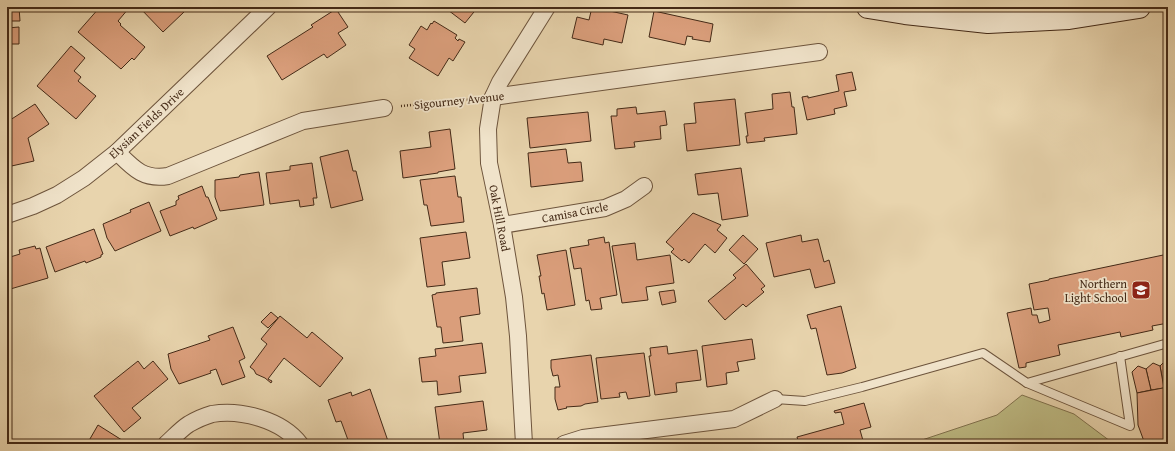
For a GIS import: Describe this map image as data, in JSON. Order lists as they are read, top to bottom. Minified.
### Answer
{"streets":{"street":["Sigourney Avenue","Elysian Fields Drive","Camisa Circle","Oak Hill Road"]},"crossings":[["Sigourney Avenue","Oak Hill Road"],["Camisa Circle","Oak Hill Road"]],"places":{"school or university":["Northern Light School"]}}
